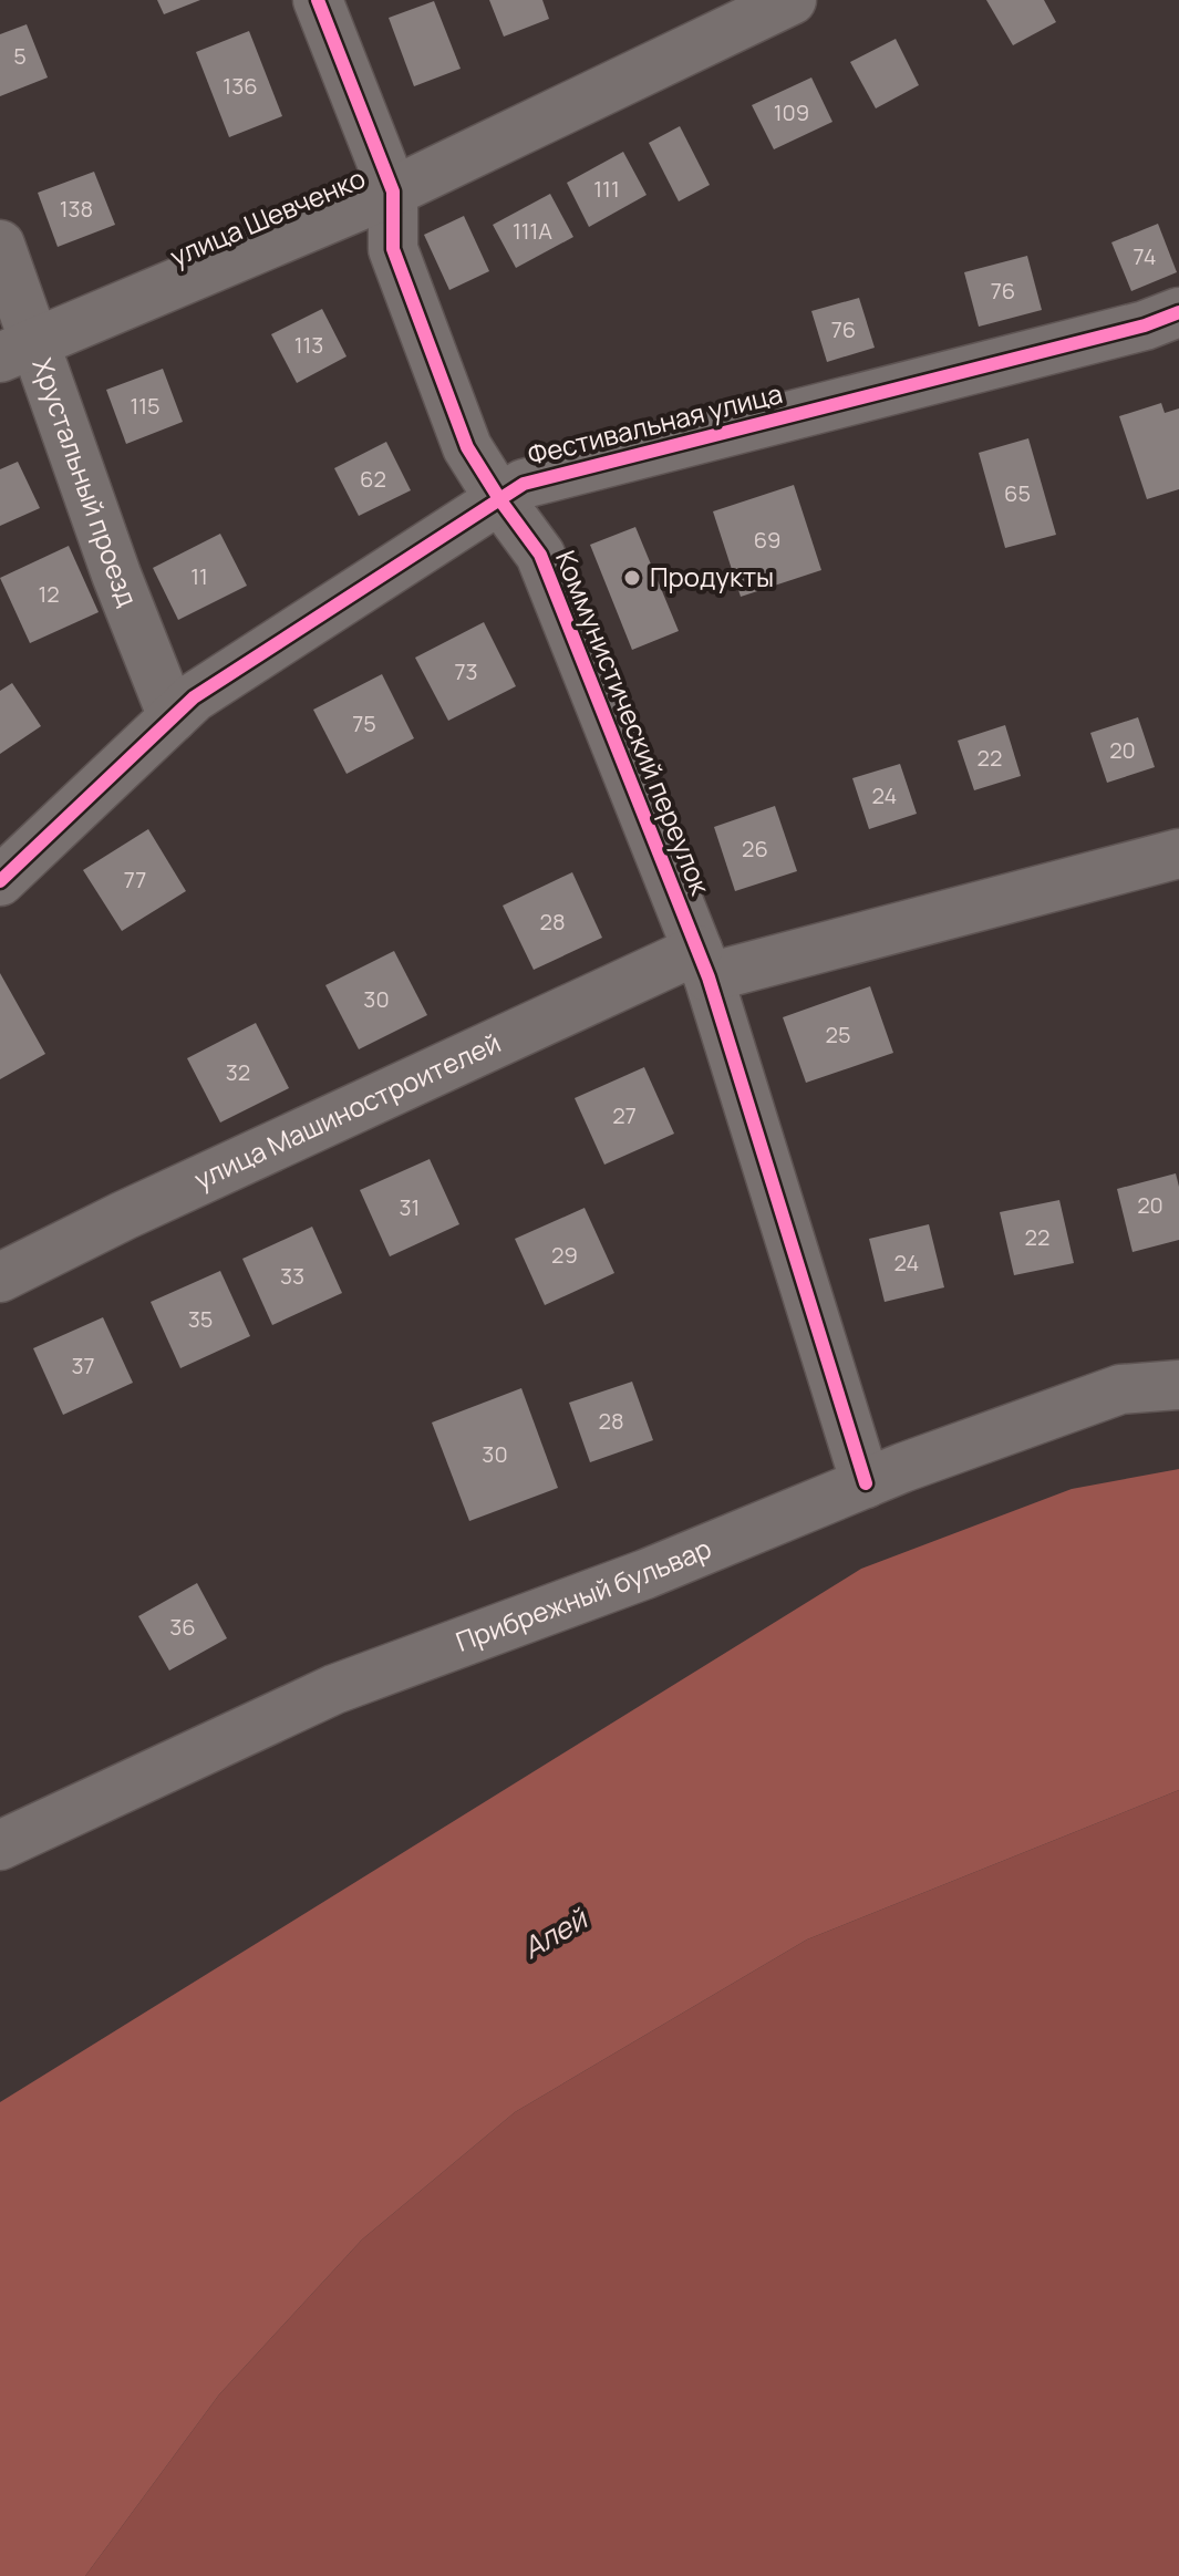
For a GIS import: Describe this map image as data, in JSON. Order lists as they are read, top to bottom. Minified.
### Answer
{"streets":{"street":["улица Шевченко","Фестивальная улица","Хрустальный проезд","Коммунистический переулок","улица Машиностроителей","Прибрежный бульвар"]},"crossings":[["улица Шевченко","Хрустальный проезд"],["улица Шевченко","Коммунистический переулок"],["Фестивальная улица","Хрустальный проезд"],["Фестивальная улица","Коммунистический переулок"],["Коммунистический переулок","улица Машиностроителей"],["Коммунистический переулок","Прибрежный бульвар"]],"water":["Алей"],"places":["Продукты"],"house_numbers":["5","136","109","111","138","111А","74","76","76","113","115","62","65","69","11","12","73","75","20","22","24","26","77","28","30","25","32","27","20","31","22","29","24","33","35","37","28","30","36"]}
